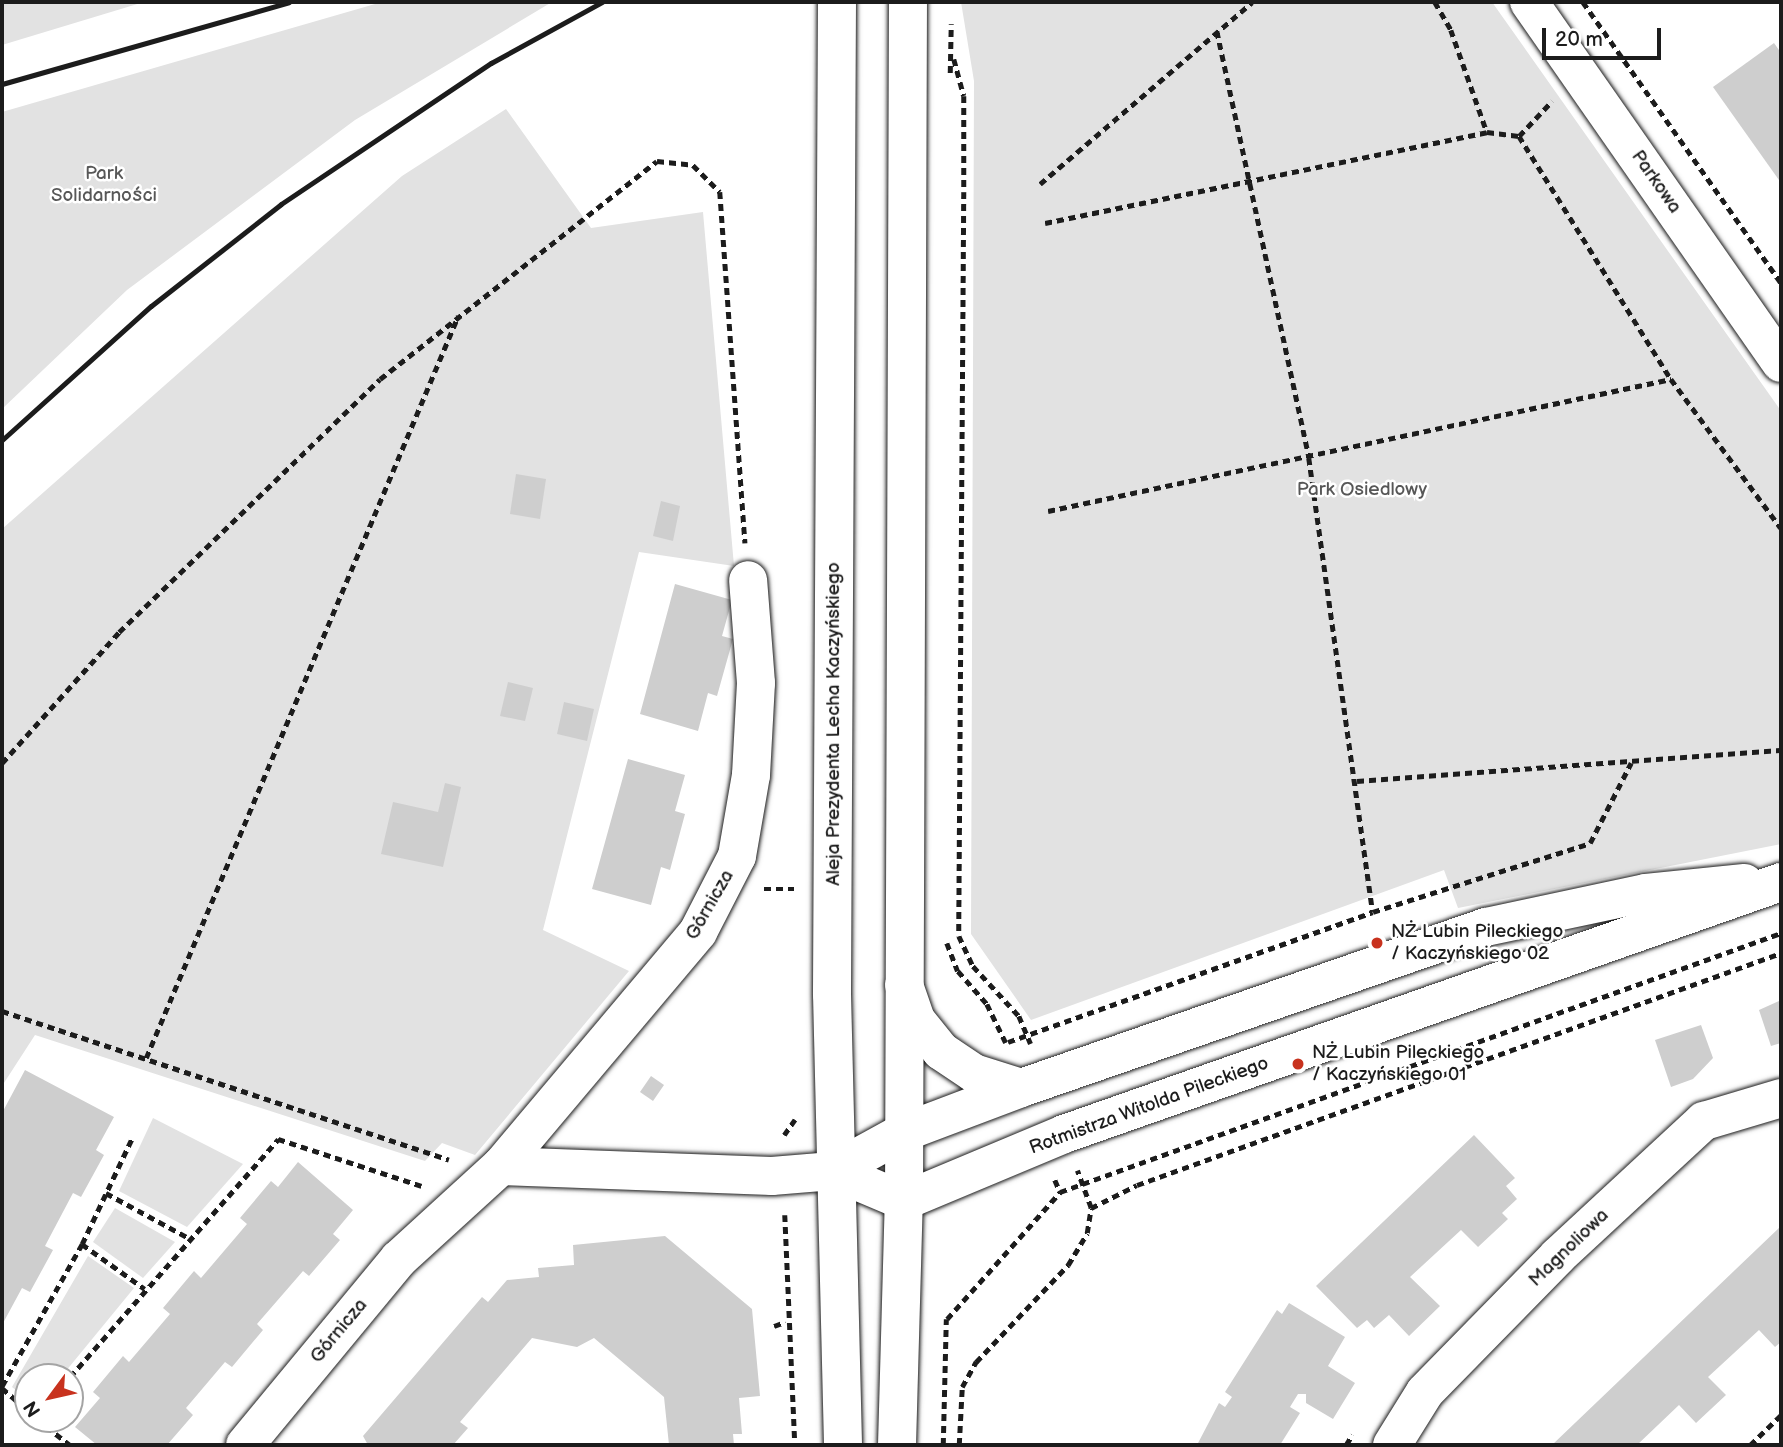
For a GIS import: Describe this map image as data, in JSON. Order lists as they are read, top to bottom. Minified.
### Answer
{"streets":{"street":["Parkowa","Aleja Prezydenta Lecha Kaczyńskiego","Górnicza","Rotmistrza Witolda Pileckiego","Magnoliowa"]},"crossings":[["Aleja Prezydenta Lecha Kaczyńskiego","Rotmistrza Witolda Pileckiego"]],"parks":["Park Solidarności","Park Osiedlowy"],"places":["NŻ Lubin Pileckiego / Kaczyńskiego 02","NŻ Lubin Pileckiego / Kaczyńskiego 01"],"scale_bar":"20 m","north":"bottom left"}
